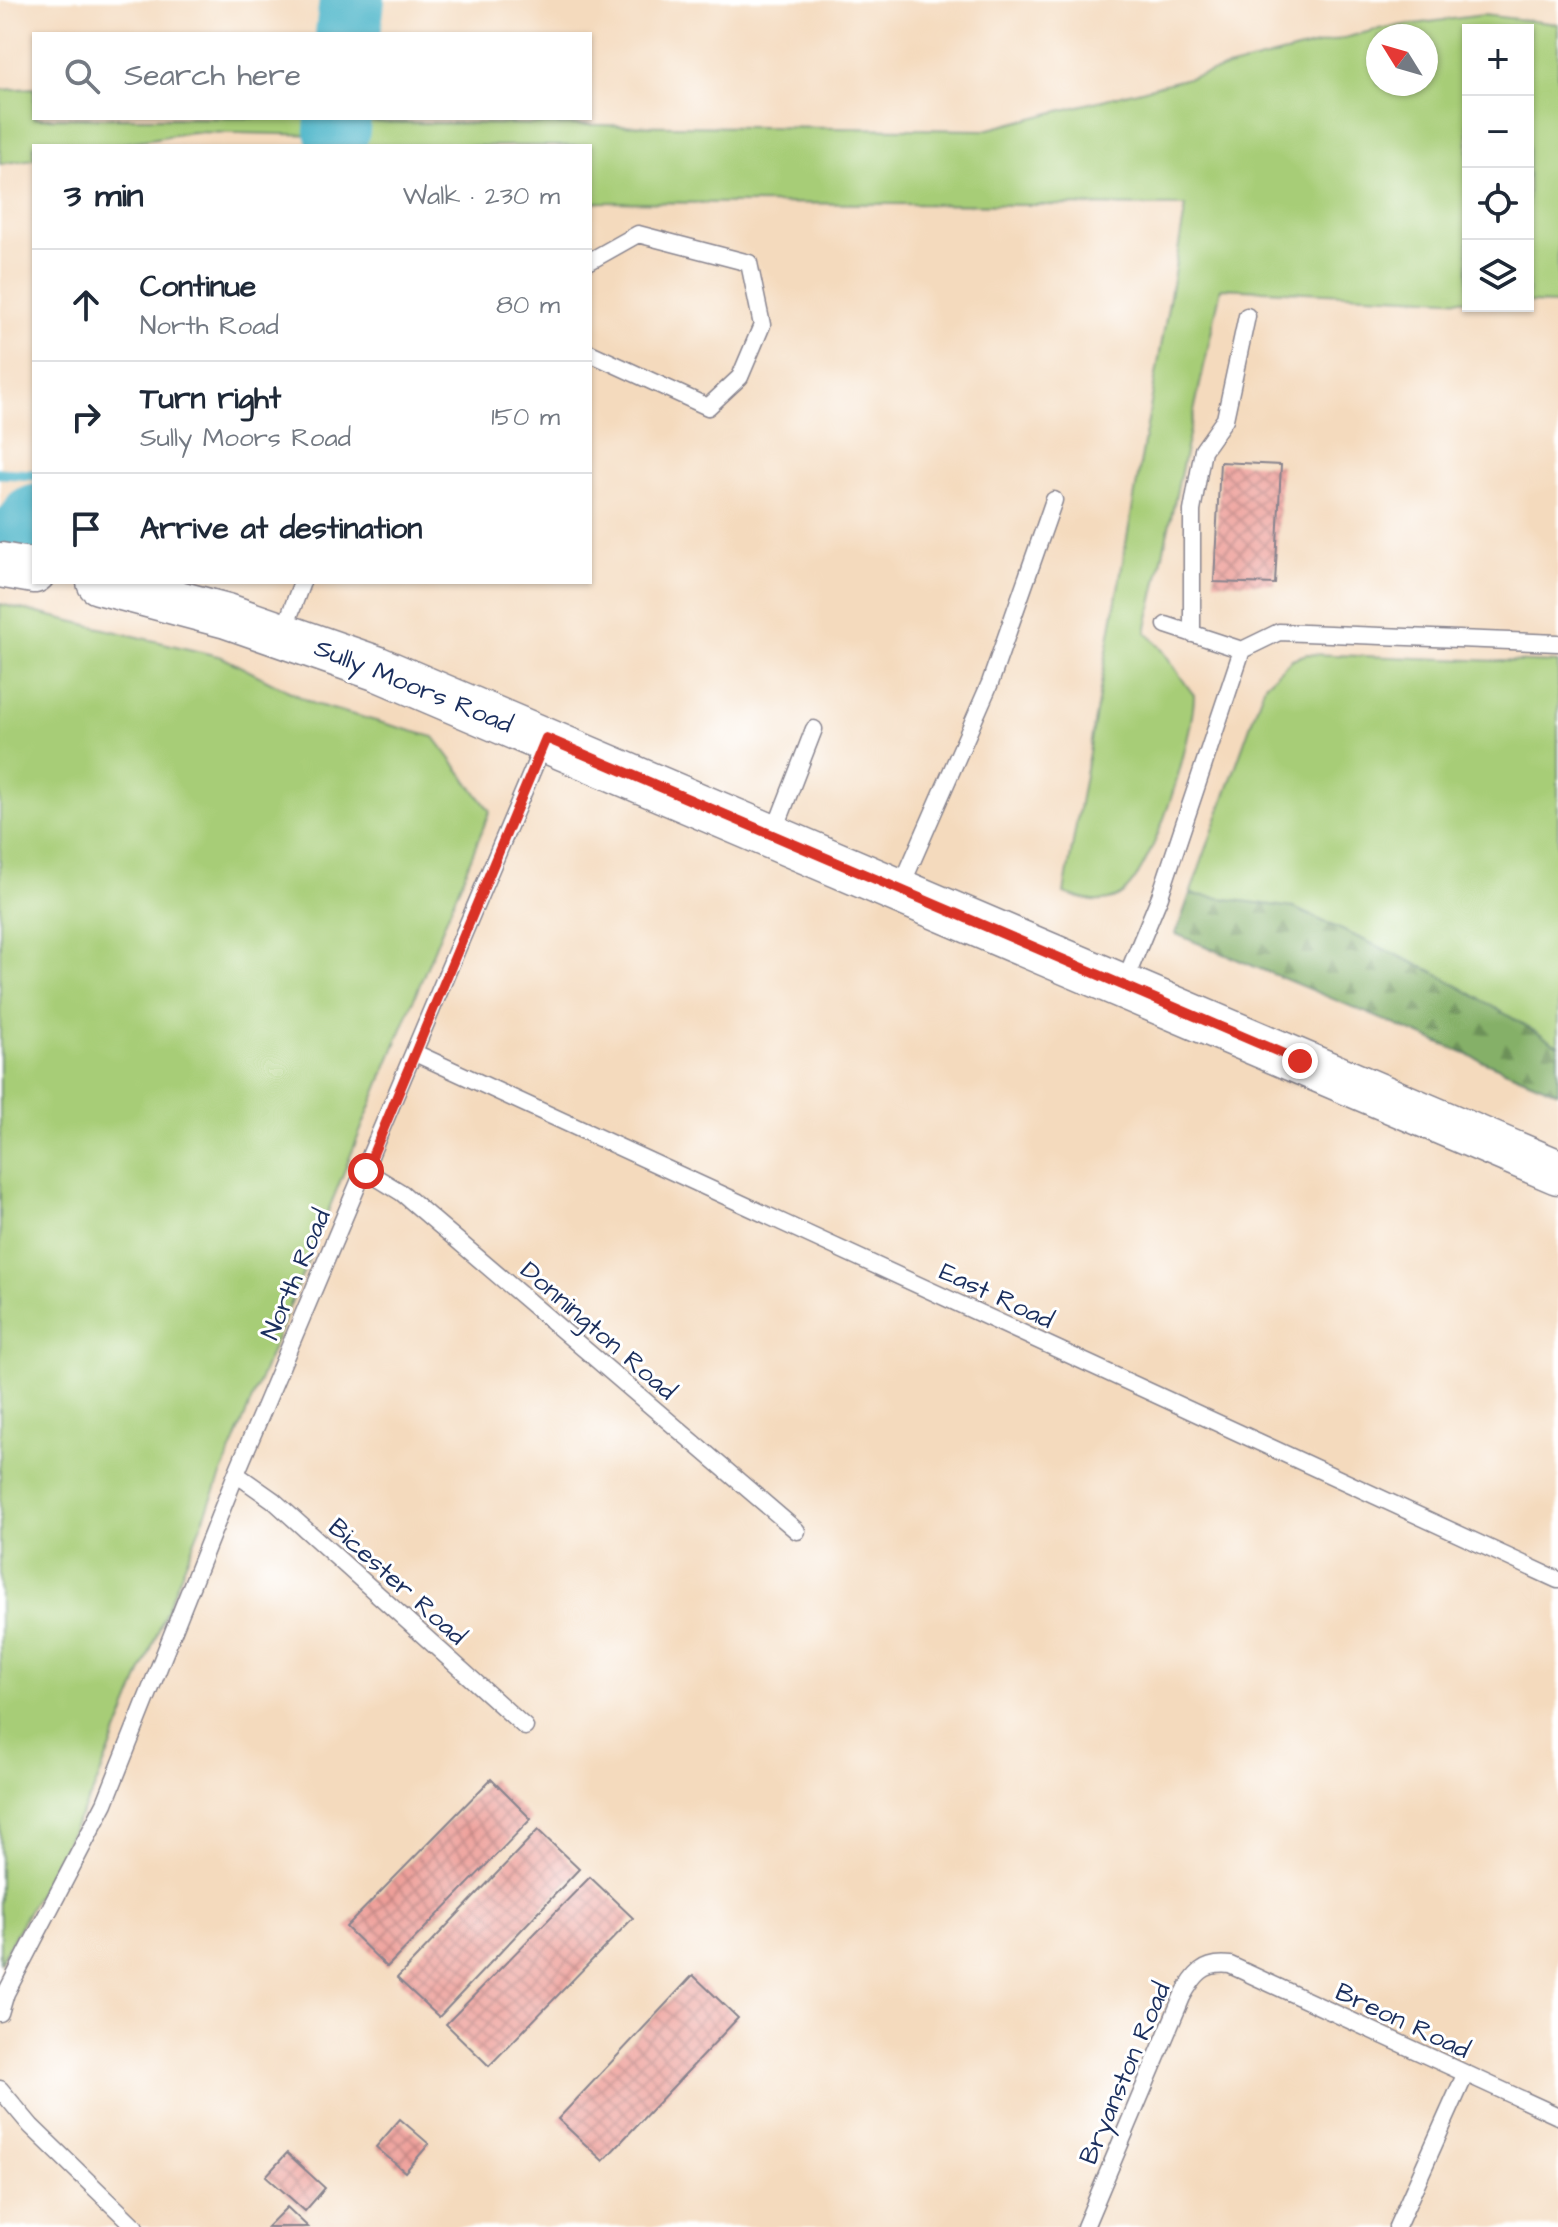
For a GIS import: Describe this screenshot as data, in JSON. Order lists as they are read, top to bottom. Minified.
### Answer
{"streets":{"main road":["Sully Moors Road"],"lane":["North Road","East Road","Donnington Road","Bicester Road","Breon Road","Bryanston Road"]},"crossings":[["Sully Moors Road","North Road"],["North Road","East Road"],["North Road","Donnington Road"],["North Road","Bicester Road"],["Breon Road","Bryanston Road"]],"north":"top left","page":{"map_buttons":["+","−"],"search":"Search here","heading":["3 min","Walk · 230 m"],"list":[["Continue","North Road","80 m"],["Turn right","Sully Moors Road","150 m"],"Arrive at destination"]}}
